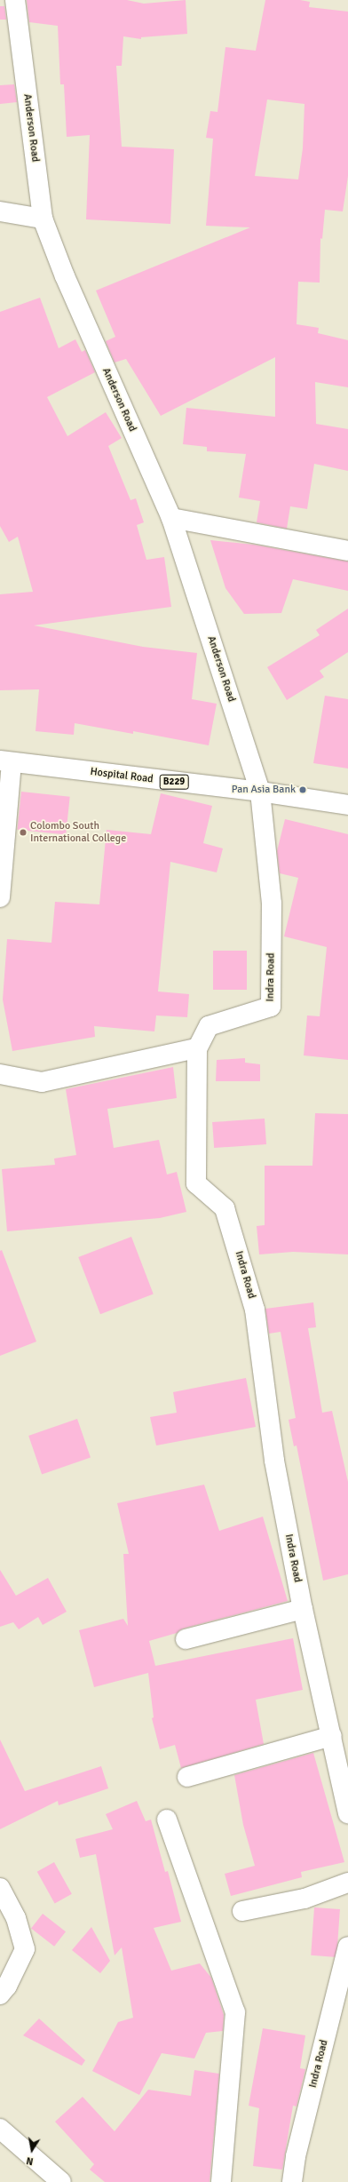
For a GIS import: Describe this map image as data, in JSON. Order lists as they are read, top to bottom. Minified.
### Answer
{"streets":{"street":["Anderson Road","Hospital Road","B229","Indra Road"]},"crossings":[["Anderson Road","Hospital Road"],["Anderson Road","Indra Road"],["Hospital Road","Indra Road"]],"places":["Pan Asia Bank","Colombo South International College"],"north":"bottom"}
